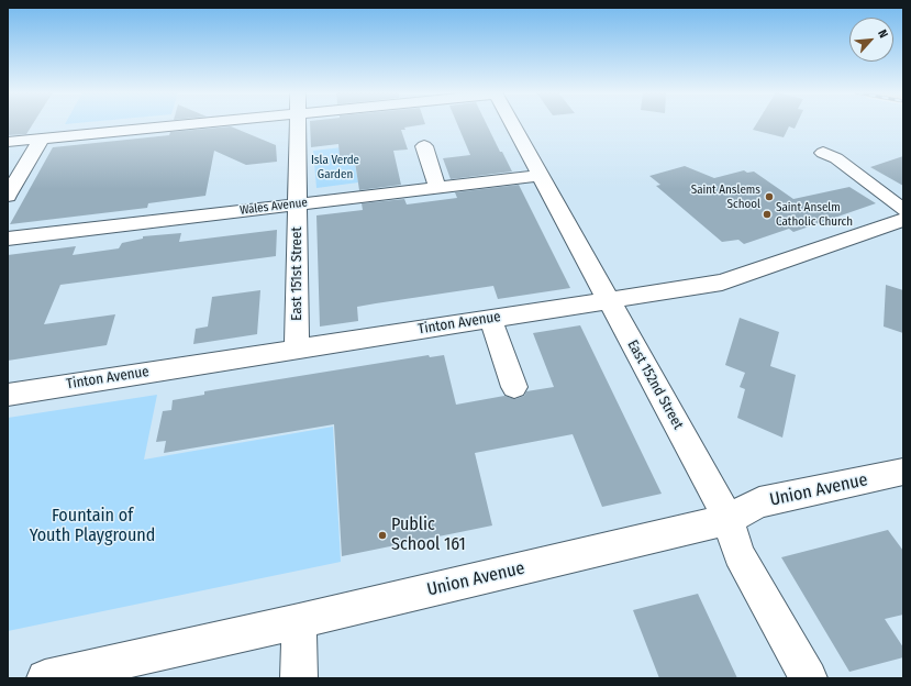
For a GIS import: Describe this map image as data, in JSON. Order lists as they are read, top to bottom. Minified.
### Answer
{"streets":{"street":["Wales Avenue","East 151st Street","Tinton Avenue","East 152nd Street","Union Avenue"]},"crossings":[["Wales Avenue","East 151st Street"],["Wales Avenue","East 152nd Street"],["East 151st Street","Tinton Avenue"],["Tinton Avenue","East 152nd Street"],["East 152nd Street","Union Avenue"]],"parks":["Isla Verde Garden","Fountain of Youth Playground"],"places":["Saint Anslems School","Saint Anselm Catholic Church","Public School 161"],"north":"top right"}
